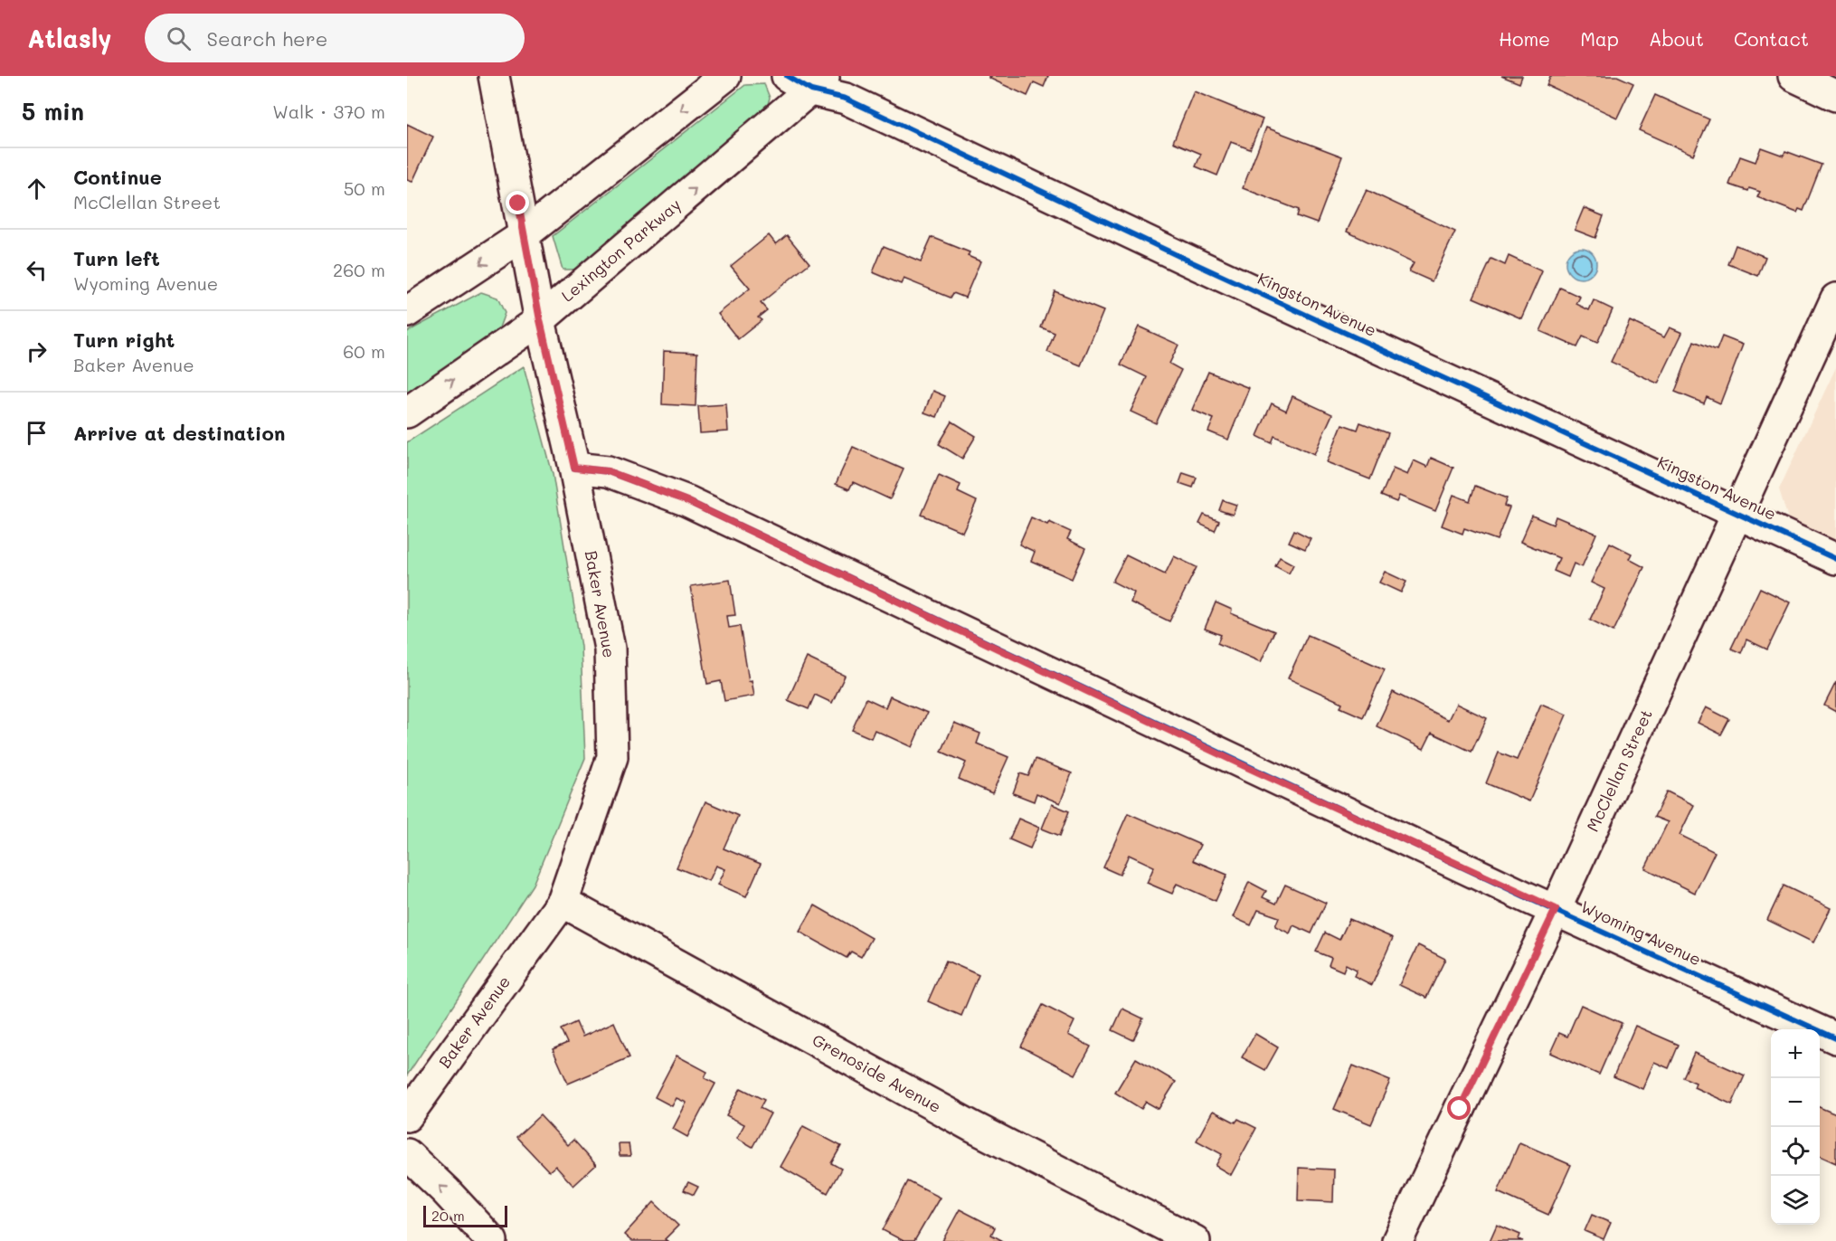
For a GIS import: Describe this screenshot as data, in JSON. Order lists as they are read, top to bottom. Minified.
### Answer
{"streets":{"street":["Lexington Parkway","Kingston Avenue","Baker Avenue","McClellan Street","Wyoming Avenue","Grenoside Avenue"]},"crossings":[["Lexington Parkway","Kingston Avenue"],["Lexington Parkway","Baker Avenue"],["Kingston Avenue","McClellan Street"],["Baker Avenue","Wyoming Avenue"],["Baker Avenue","Grenoside Avenue"],["McClellan Street","Wyoming Avenue"]],"scale_bar":"20 m","page":{"header":"Atlasly","search":"Search here","nav":["Home","Map","About","Contact"],"heading":["5 min","Walk · 370 m"],"list":[["Continue","McClellan Street","50 m"],["Turn left","Wyoming Avenue","260 m"],["Turn right","Baker Avenue","60 m"],"Arrive at destination"],"map_buttons":["+","−"],"scale":"20 m"}}
